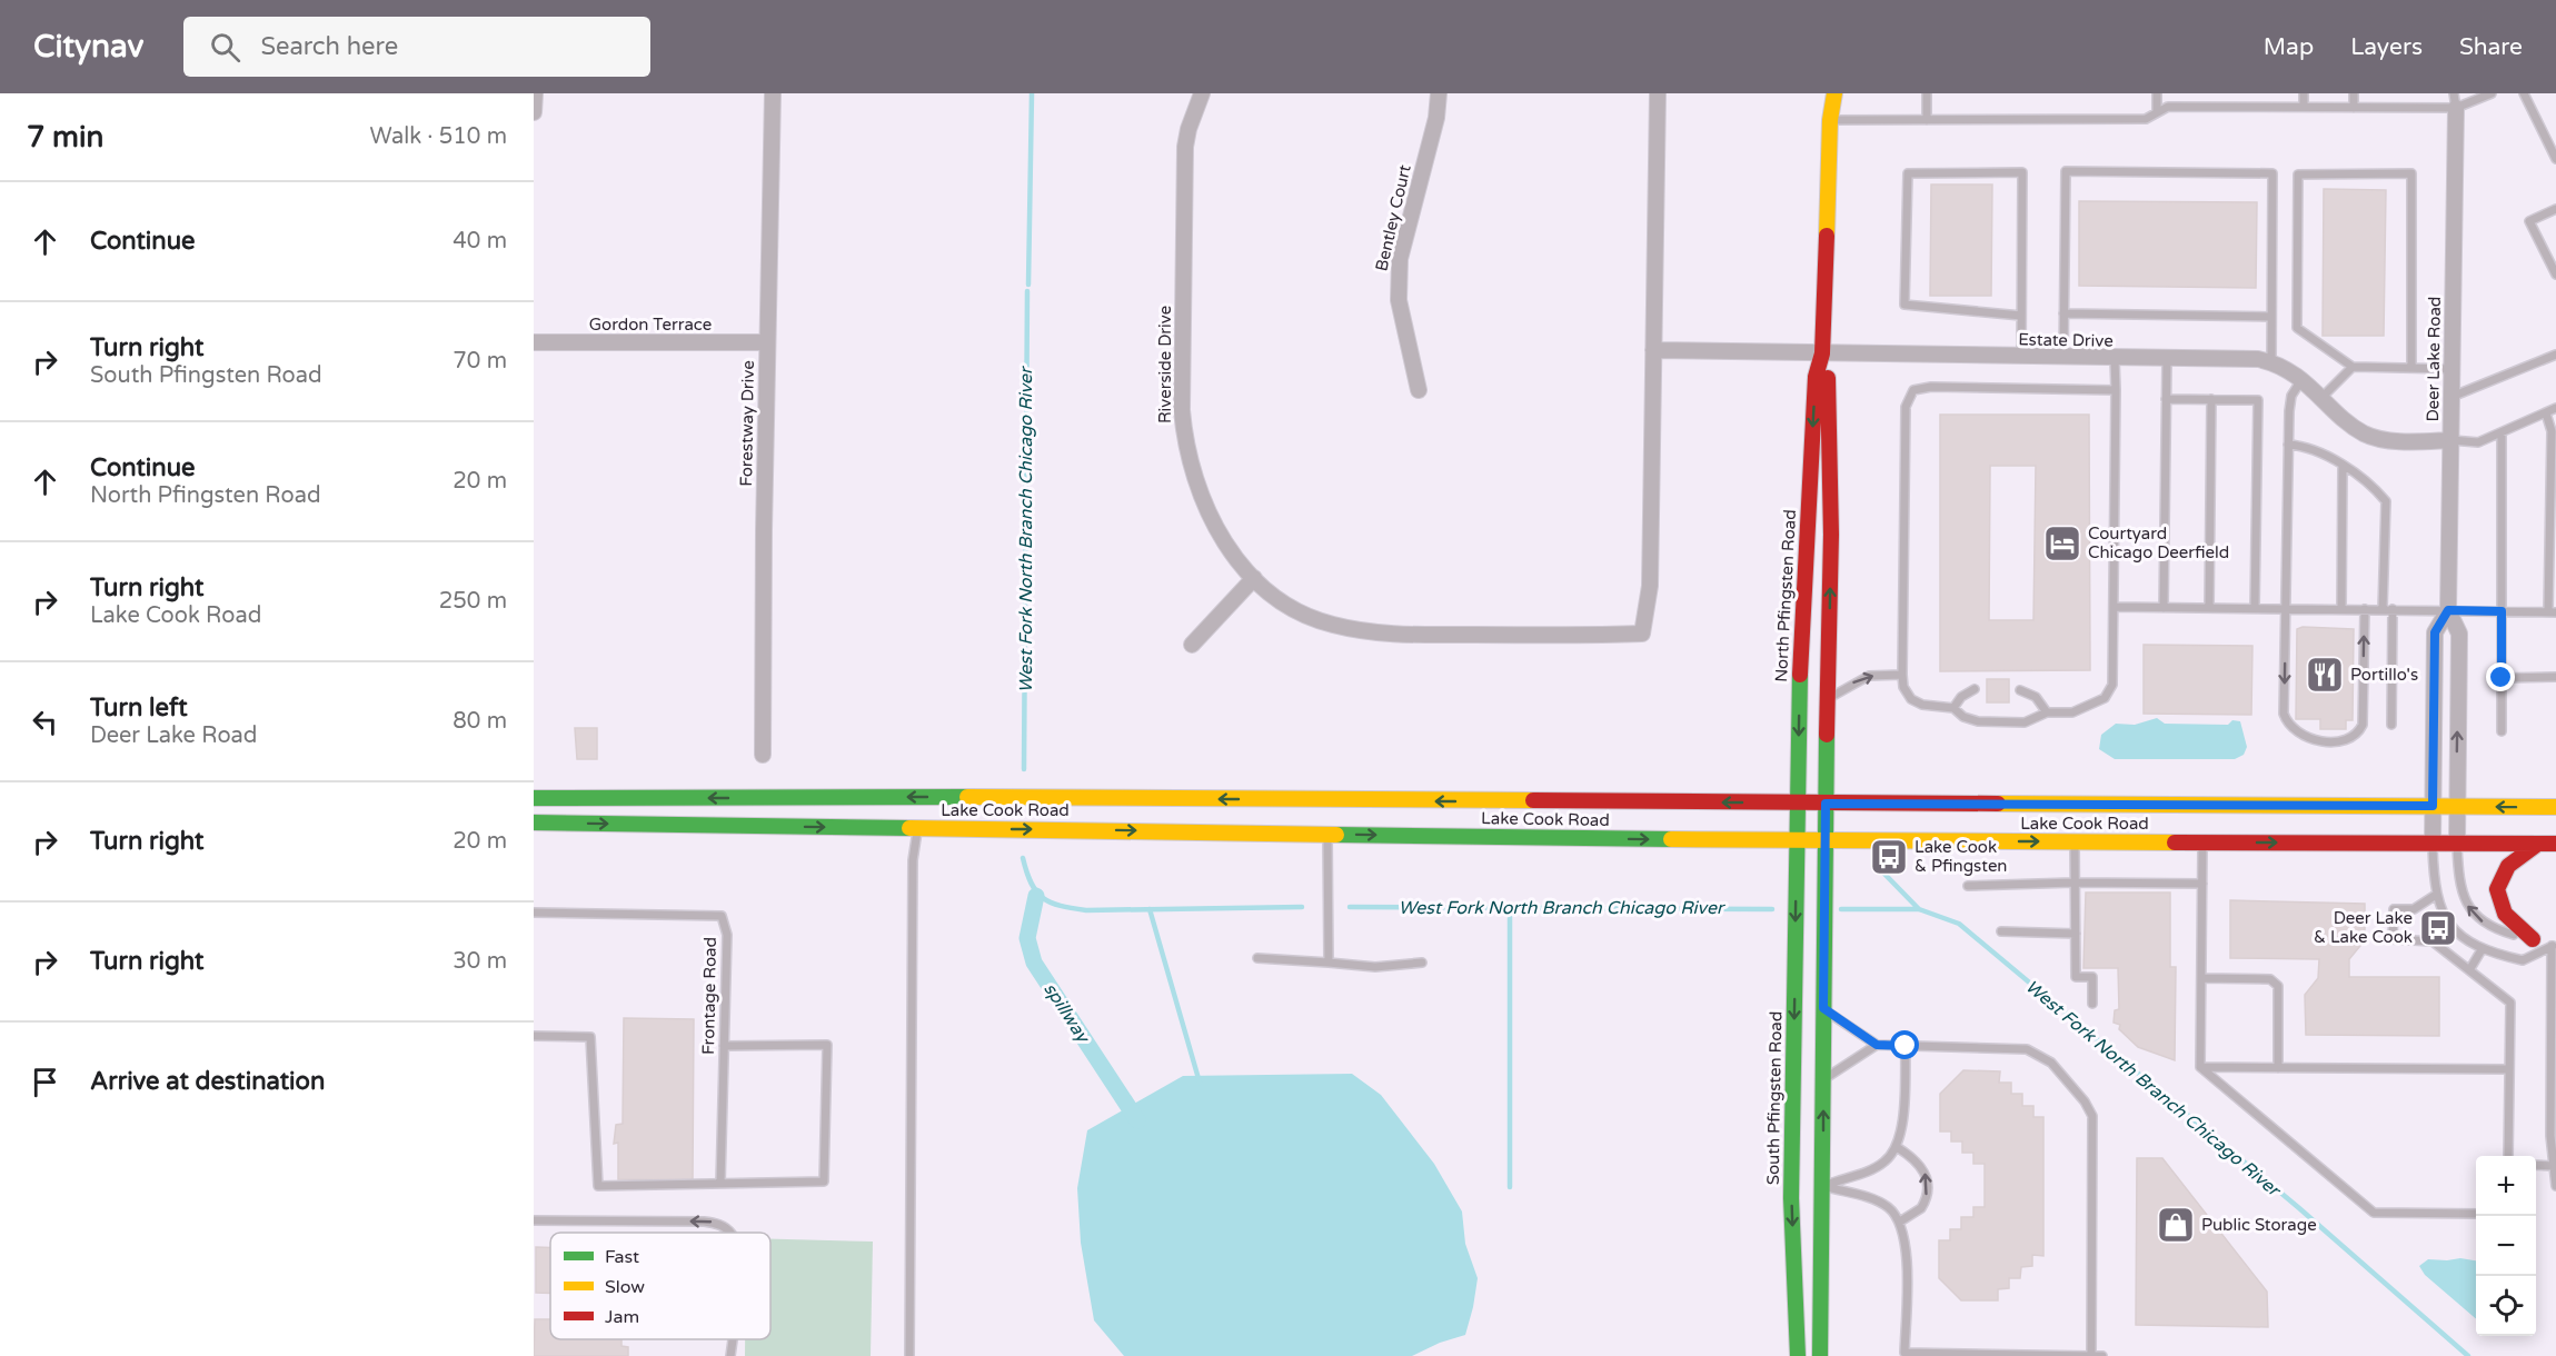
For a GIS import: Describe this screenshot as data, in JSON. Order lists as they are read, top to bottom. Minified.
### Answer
{"streets":{"main road":["North Pfingsten Road","Lake Cook Road","South Pfingsten Road"],"street":["Bentley Court","Gordon Terrace","Estate Drive","Deer Lake Road","Riverside Drive","Forestway Drive"],"lane":["Frontage Road"]},"crossings":[["Gordon Terrace","Forestway Drive"],["Estate Drive","Deer Lake Road"],["Estate Drive","Riverside Drive"],["Estate Drive","North Pfingsten Road"],["Deer Lake Road","Lake Cook Road"],["North Pfingsten Road","Lake Cook Road"],["North Pfingsten Road","South Pfingsten Road"],["Lake Cook Road","South Pfingsten Road"]],"water":["West Fork North Branch Chicago River","spillway"],"places":{"hotel":["Courtyard Chicago Deerfield"],"restaurant":["Portillo's"],"bus stop":["Lake Cook & Pfingsten","Deer Lake & Lake Cook"],"shop":["Public Storage"]},"legend":["Fast","Slow","Jam"],"page":{"header":"Citynav","search":"Search here","nav":["Map","Layers","Share"],"heading":["7 min","Walk · 510 m"],"list":[["Continue","40 m"],["Turn right","South Pfingsten Road","70 m"],["Continue","North Pfingsten Road","20 m"],["Turn right","Lake Cook Road","250 m"],["Turn left","Deer Lake Road","80 m"],["Turn right","20 m"],["Turn right","30 m"],"Arrive at destination"],"map_buttons":["+","−"]}}
